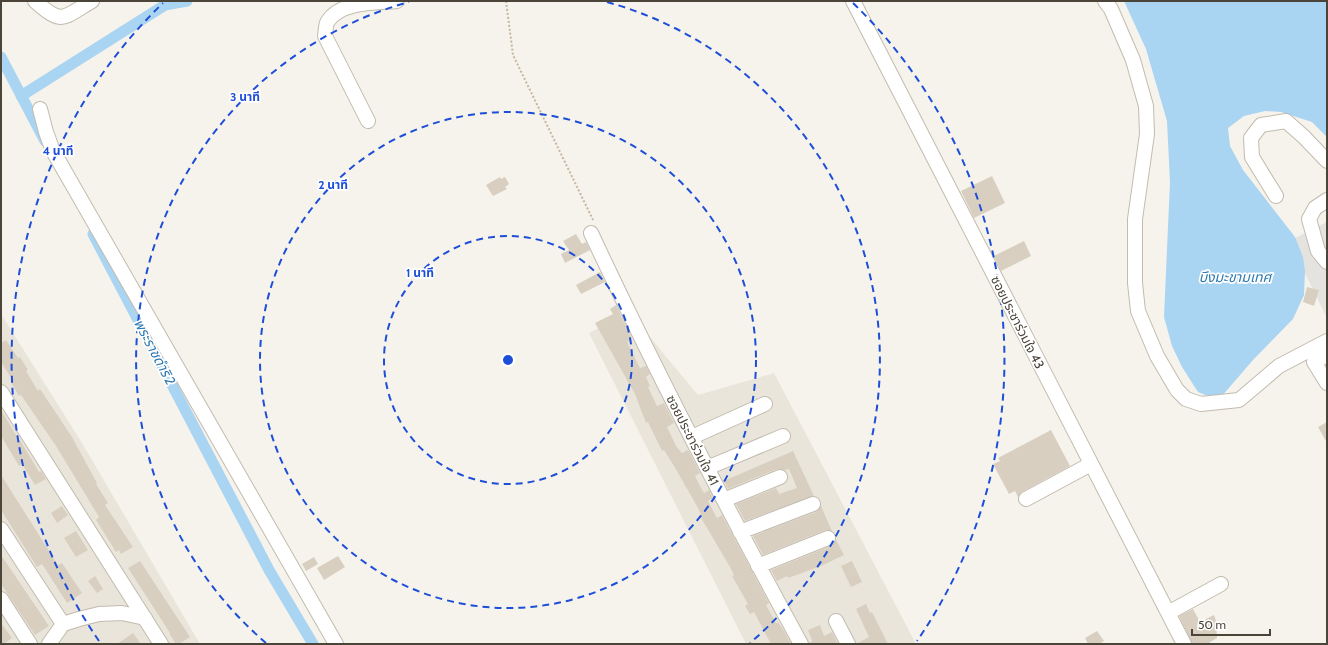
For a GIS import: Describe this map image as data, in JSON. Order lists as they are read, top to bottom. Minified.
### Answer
{"streets":{"street":["ซอยประชาร่วมใจ 43","ซอยประชาร่วมใจ 41"]},"water":["บึงมะขามเทศ","พระราชดำริ 2"],"scale_bar":"50 m","rings":["3 นาที","4 นาที","2 นาที","1 นาที"]}
